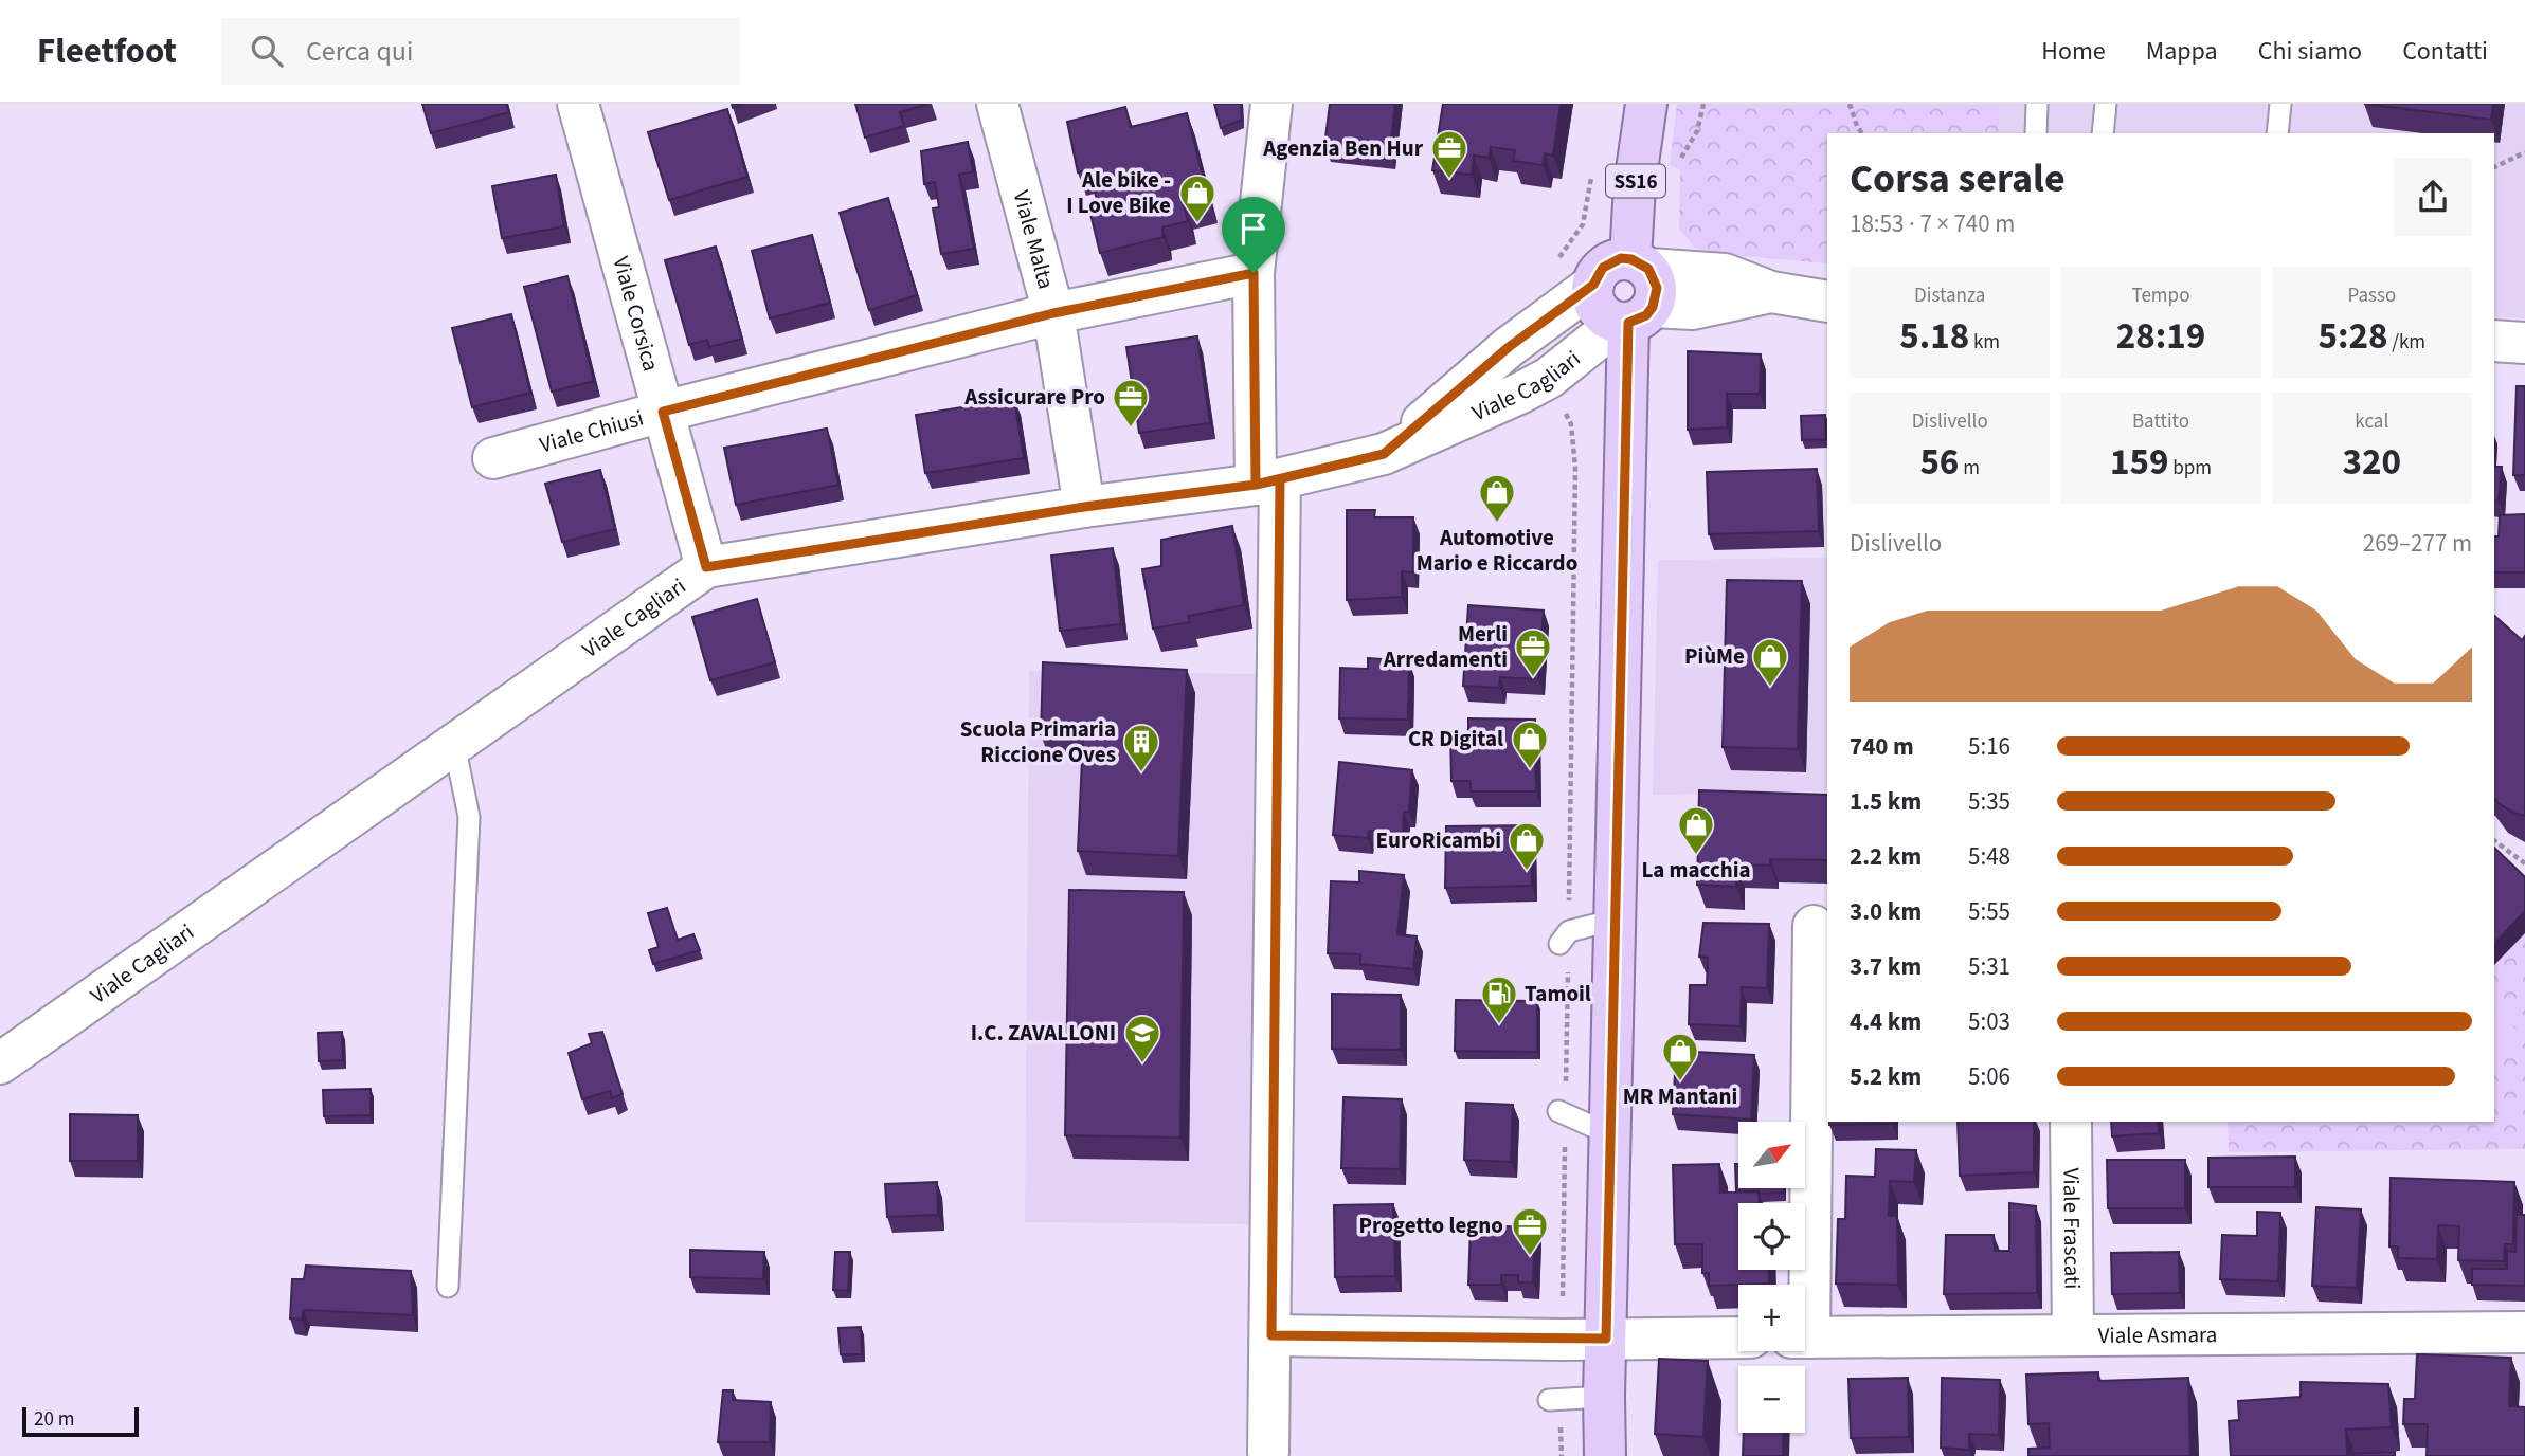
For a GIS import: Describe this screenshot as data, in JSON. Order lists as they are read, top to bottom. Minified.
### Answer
{"streets":{"main road":["SS16"],"street":["Viale Malta","Viale Corsica","Viale Cagliari","Viale Chiusi","Viale Frascati","Viale Asmara"]},"crossings":[["SS16","Viale Cagliari"],["Viale Malta","Viale Cagliari"],["Viale Malta","Viale Chiusi"],["Viale Corsica","Viale Cagliari"],["Viale Corsica","Viale Chiusi"],["Viale Frascati","Viale Asmara"]],"places":{"office":["Agenzia Ben Hur","Assicurare Pro","Merli Arredamenti","Progetto legno"],"shop":["Ale bike - I Love Bike","Automotive Mario e Riccardo","PiùMe","CR Digital","La macchia","EuroRicambi","MR Mantani"],"building":["Scuola Primaria Riccione Oves"],"fuel station":["Tamoil"],"school or university":["I.C. ZAVALLONI"]},"scale_bar":"20 m","north":"top right","page":{"header":"Fleetfoot","search":"Cerca qui","nav":["Home","Mappa","Chi siamo","Contatti"],"heading":["Corsa serale","18:53 · 7 × 740 m"],"stats":[["Distanza","5.18 km"],["Tempo","28:19"],["Passo","5:28 /km"],["Dislivello","56 m"],["Battito","159 bpm"],["kcal","320"]],"chart":["Dislivello","269–277 m"],"list":[{"name":"740 m","note":"5:16"},{"name":"1.5 km","note":"5:35"},{"name":"2.2 km","note":"5:48"},{"name":"3.0 km","note":"5:55"},{"name":"3.7 km","note":"5:31"},{"name":"4.4 km","note":"5:03"},{"name":"5.2 km","note":"5:06"}],"map_buttons":["+","−"],"scale":"20 m"}}
